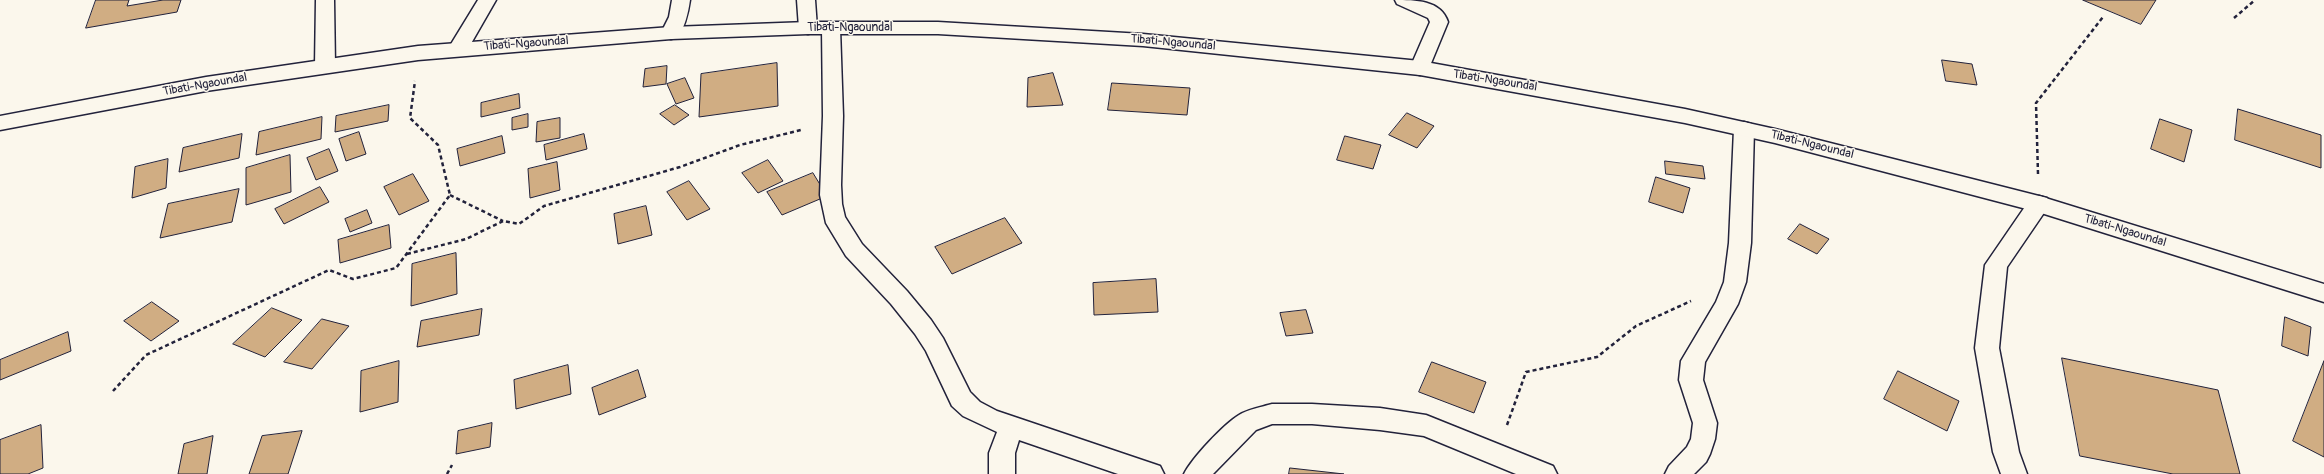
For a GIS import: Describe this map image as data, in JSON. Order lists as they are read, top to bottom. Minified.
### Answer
{"streets":{"main road":["Tibati-Ngaoundal"]}}
